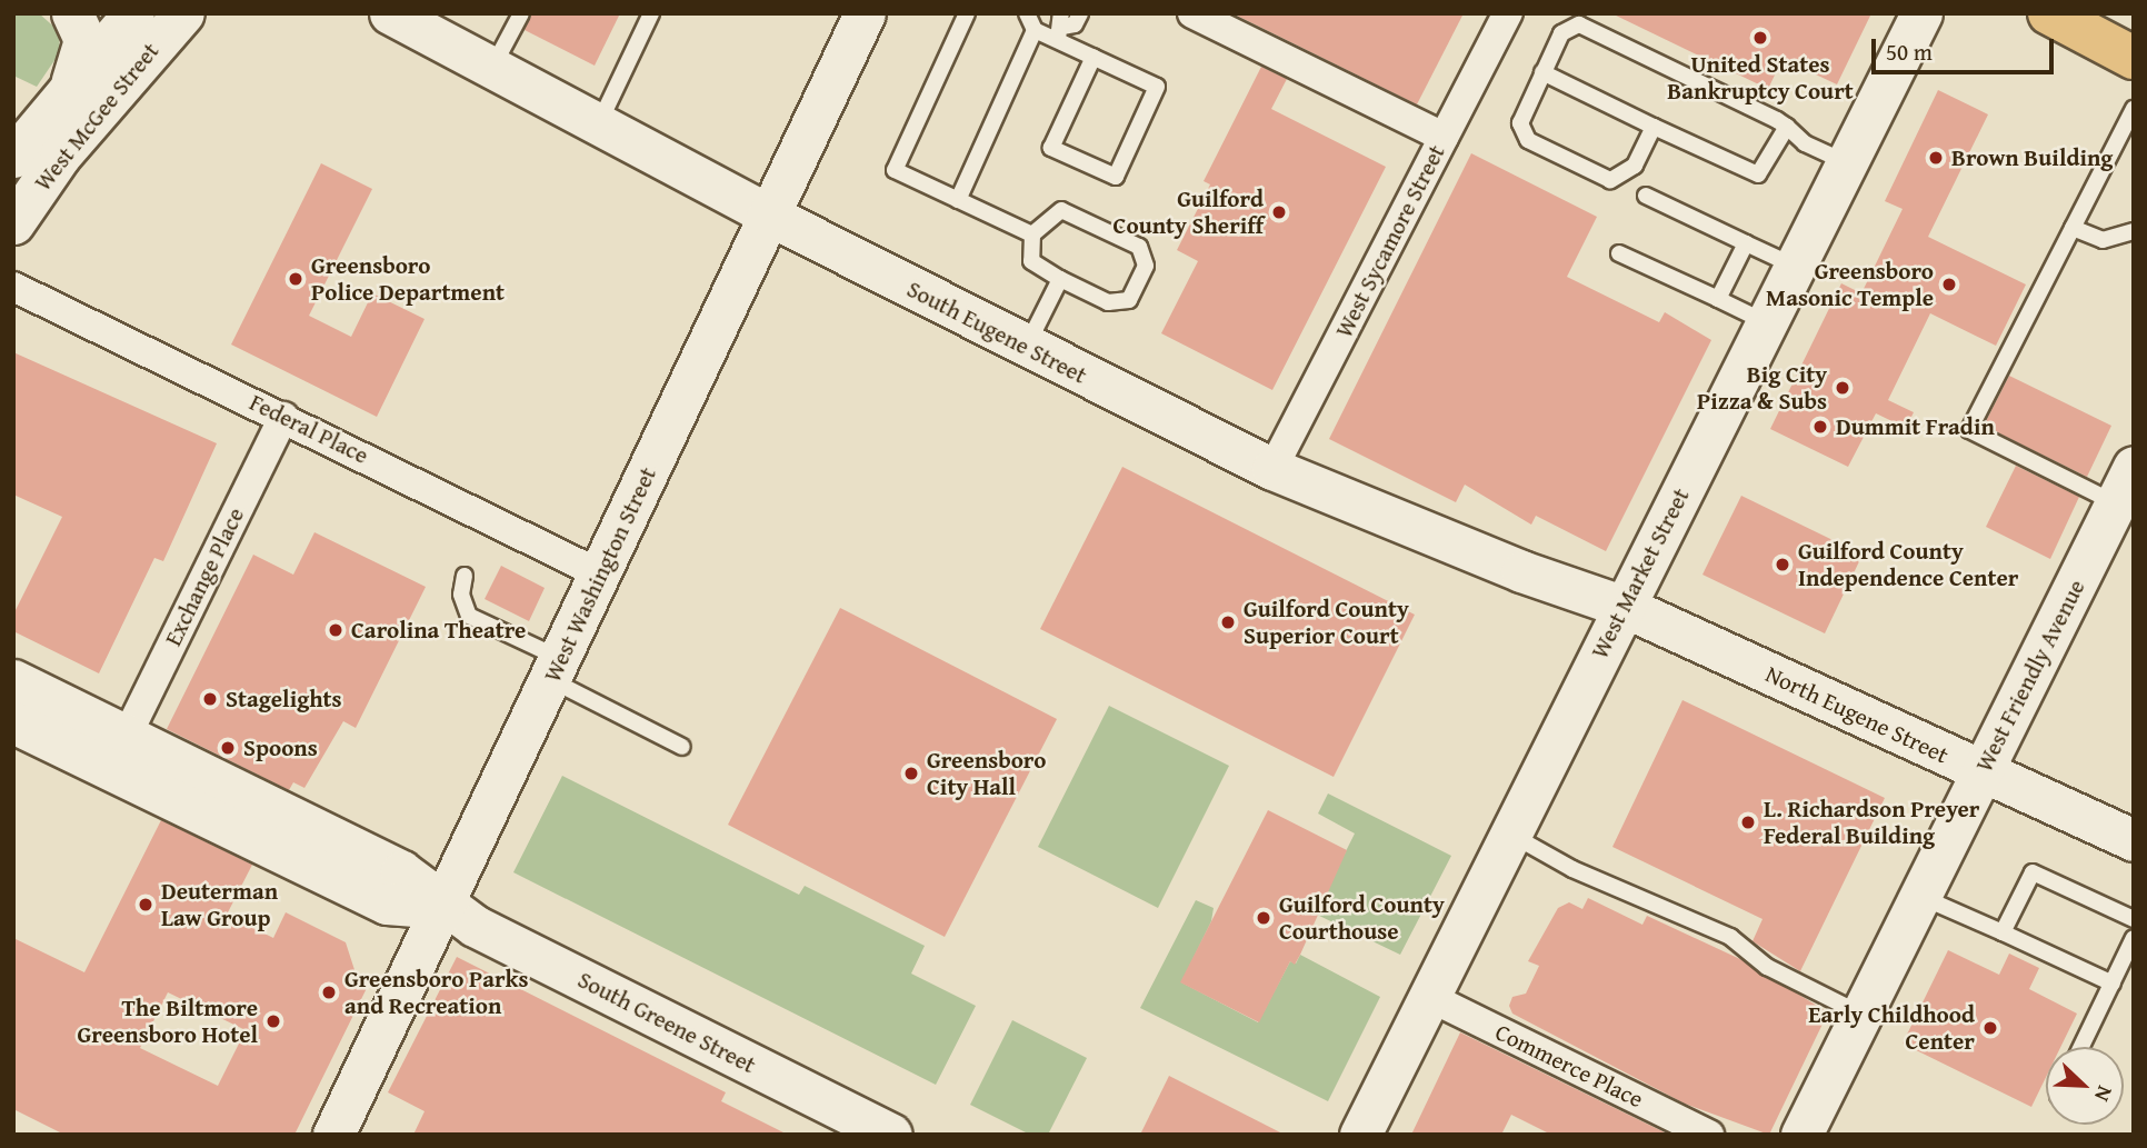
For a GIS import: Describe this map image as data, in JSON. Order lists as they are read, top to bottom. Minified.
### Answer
{"streets":{"main road":["West McGee Street","South Eugene Street","West Market Street","West Washington Street","West Friendly Avenue","North Eugene Street","South Greene Street"],"street":["West Sycamore Street","Federal Place","Exchange Place","Commerce Place"]},"crossings":[["West Sycamore Street","South Eugene Street"],["South Eugene Street","West Market Street"],["South Eugene Street","West Washington Street"],["South Eugene Street","North Eugene Street"],["Federal Place","West Washington Street"],["Federal Place","Exchange Place"],["West Market Street","North Eugene Street"],["West Market Street","Commerce Place"],["West Washington Street","South Greene Street"],["Exchange Place","South Greene Street"],["West Friendly Avenue","North Eugene Street"]],"places":["United States Bankruptcy Court","Brown Building","Guilford County Sheriff","Greensboro Police Department","Greensboro Masonic Temple","Big City Pizza & Subs","Dummit Fradin","Guilford County Independence Center","Guilford County Superior Court","Carolina Theatre","Stagelights","Spoons","Greensboro City Hall","L. Richardson Preyer Federal Building","Deuterman Law Group","Guilford County Courthouse","Greensboro Parks and Recreation","The Biltmore Greensboro Hotel","Early Childhood Center"],"scale_bar":"50 m","north":"bottom right"}
